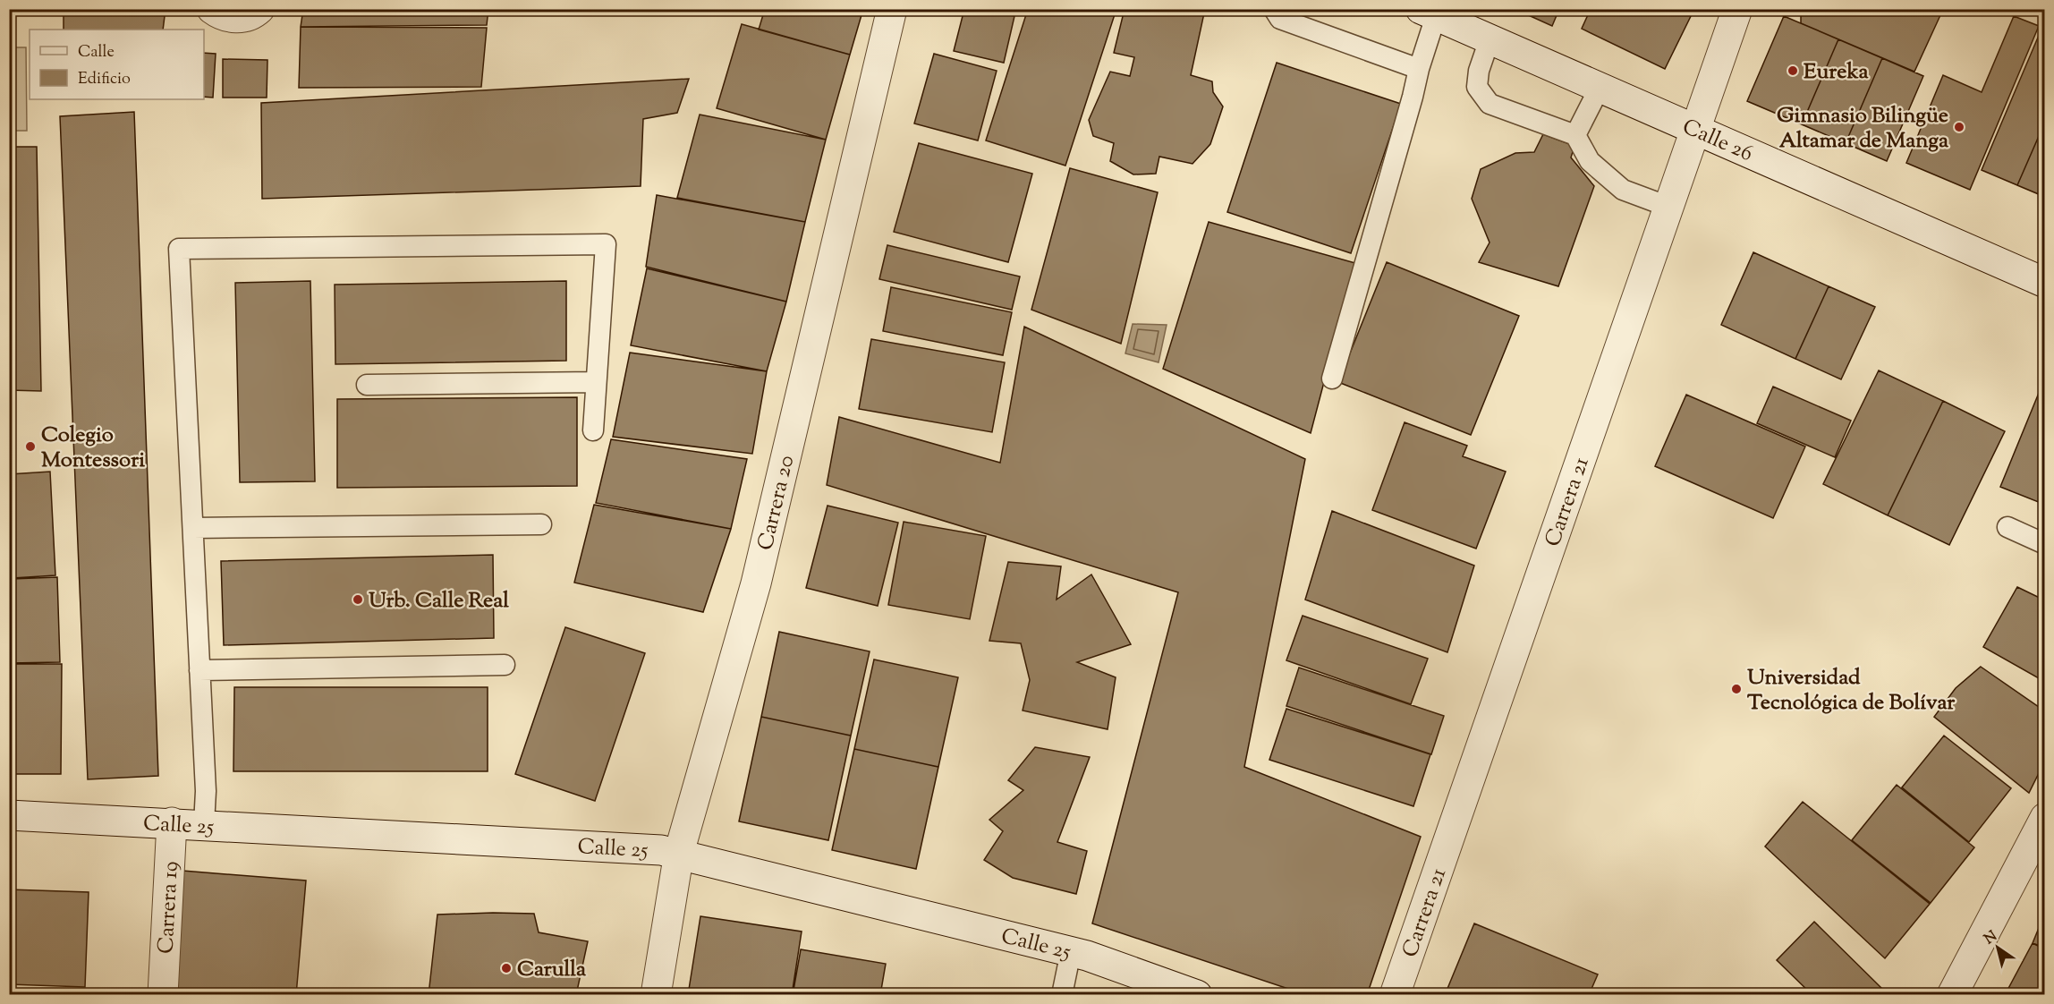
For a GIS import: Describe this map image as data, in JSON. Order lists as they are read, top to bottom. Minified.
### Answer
{"streets":{"street":["Calle 26","Carrera 21","Carrera 20","Calle 25","Carrera 19"]},"crossings":[["Calle 26","Carrera 21"],["Carrera 20","Calle 25"],["Calle 25","Carrera 19"]],"places":["Eureka","Gimnasio Bilingüe Altamar de Manga","Colegio Montessori","Urb. Calle Real","Universidad Tecnológica de Bolívar","Carulla"],"legend":["Calle","Edificio"],"north":"top left"}
